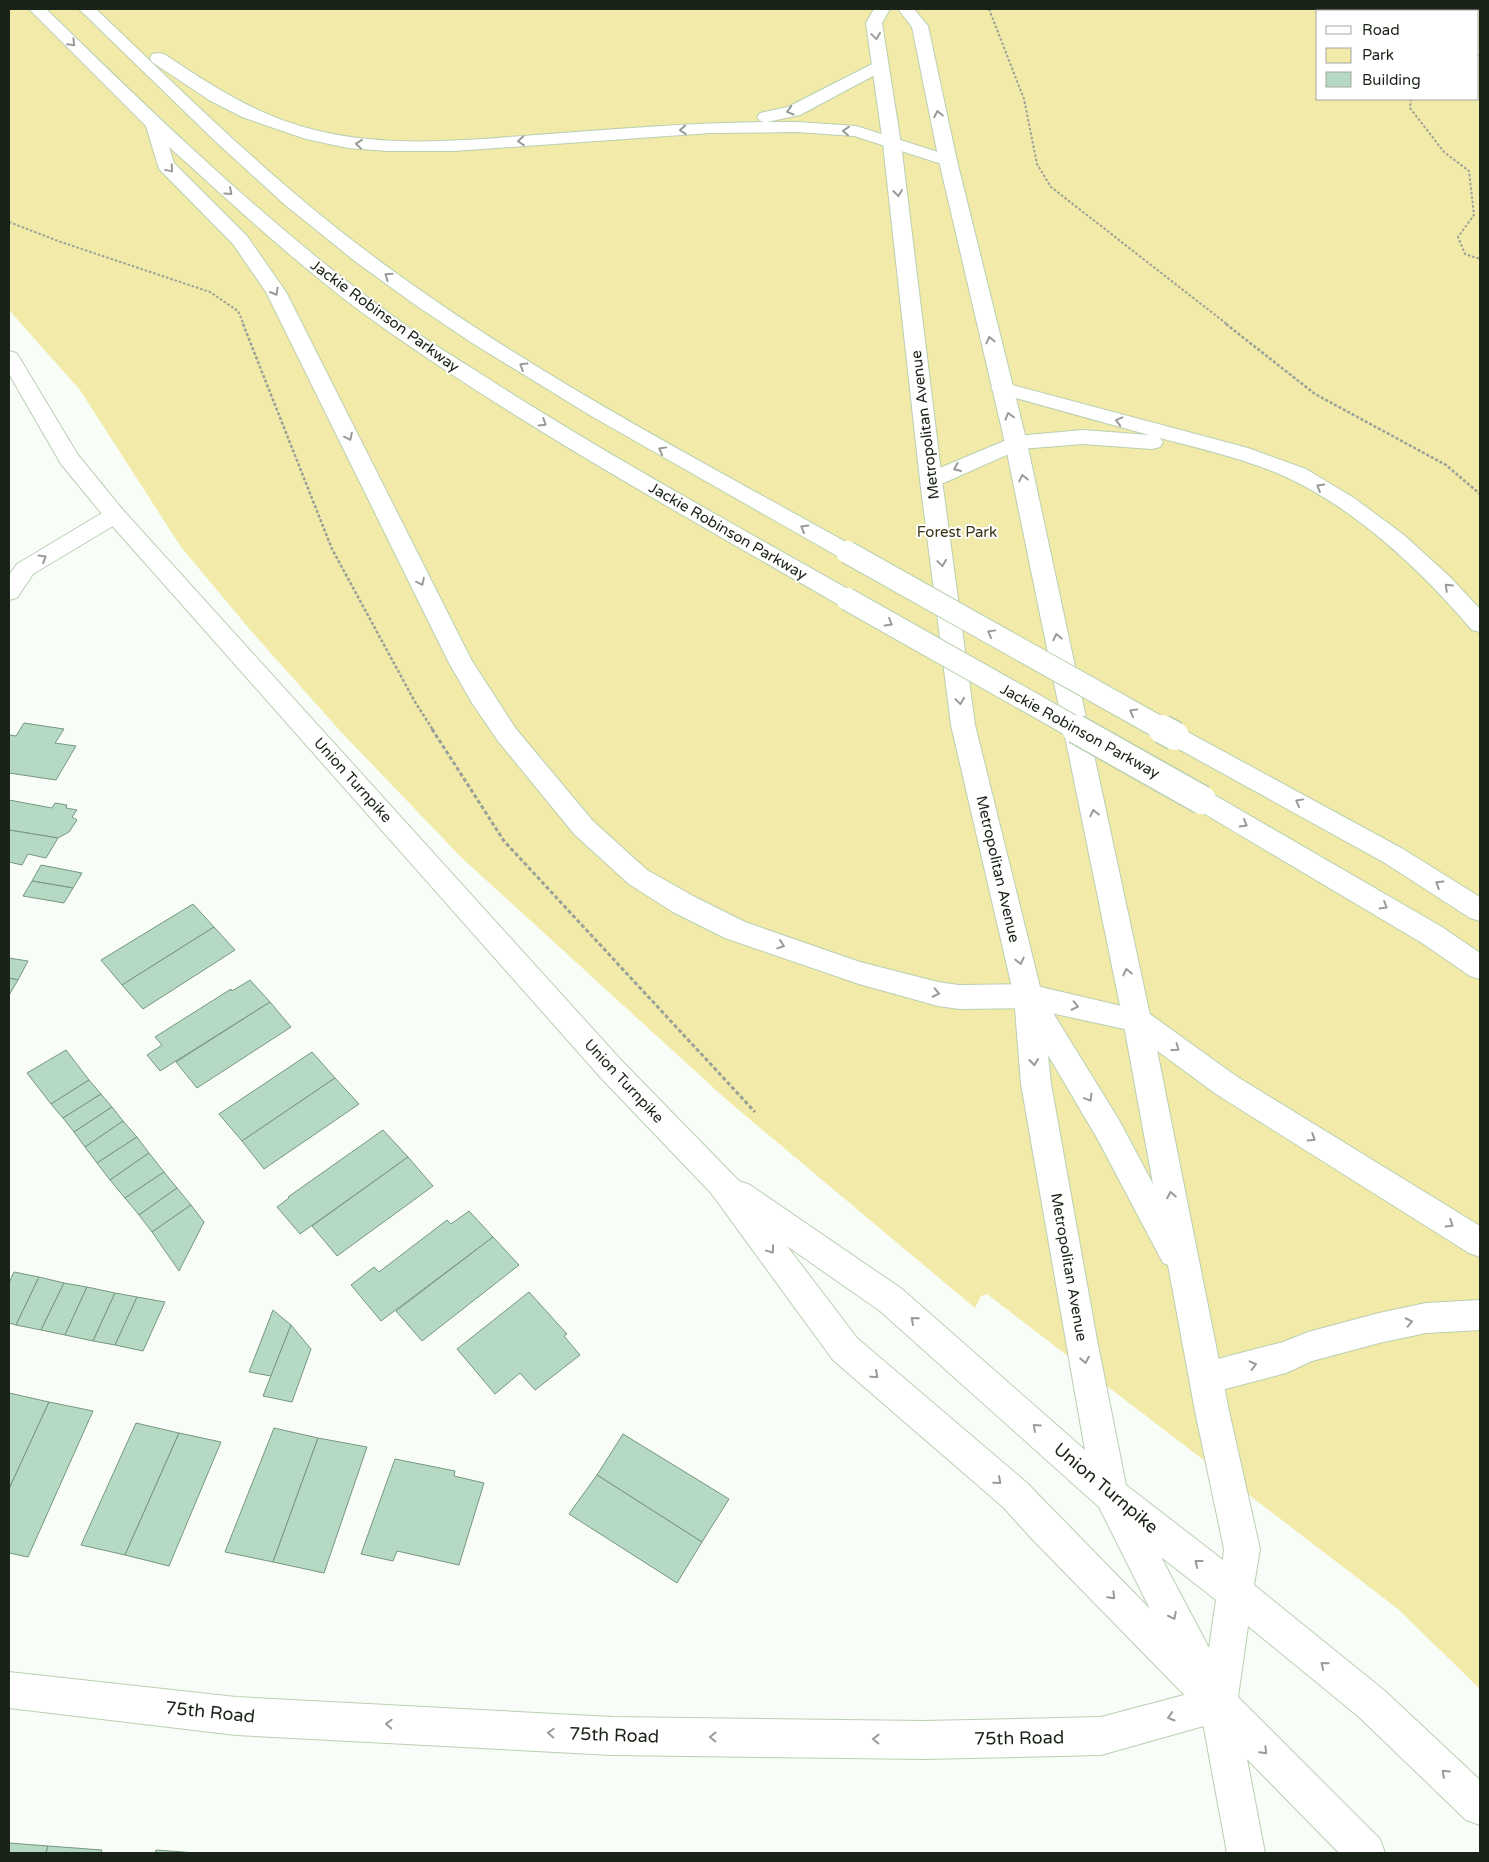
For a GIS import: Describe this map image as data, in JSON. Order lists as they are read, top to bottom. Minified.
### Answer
{"streets":{"main road":["Jackie Robinson Parkway","Metropolitan Avenue","Union Turnpike","75th Road"]},"crossings":[["Metropolitan Avenue","Union Turnpike"],["Metropolitan Avenue","75th Road"],["Union Turnpike","75th Road"]],"one_way":["75th Road"],"parks":["Forest Park"],"legend":["Road","Park","Building"]}
